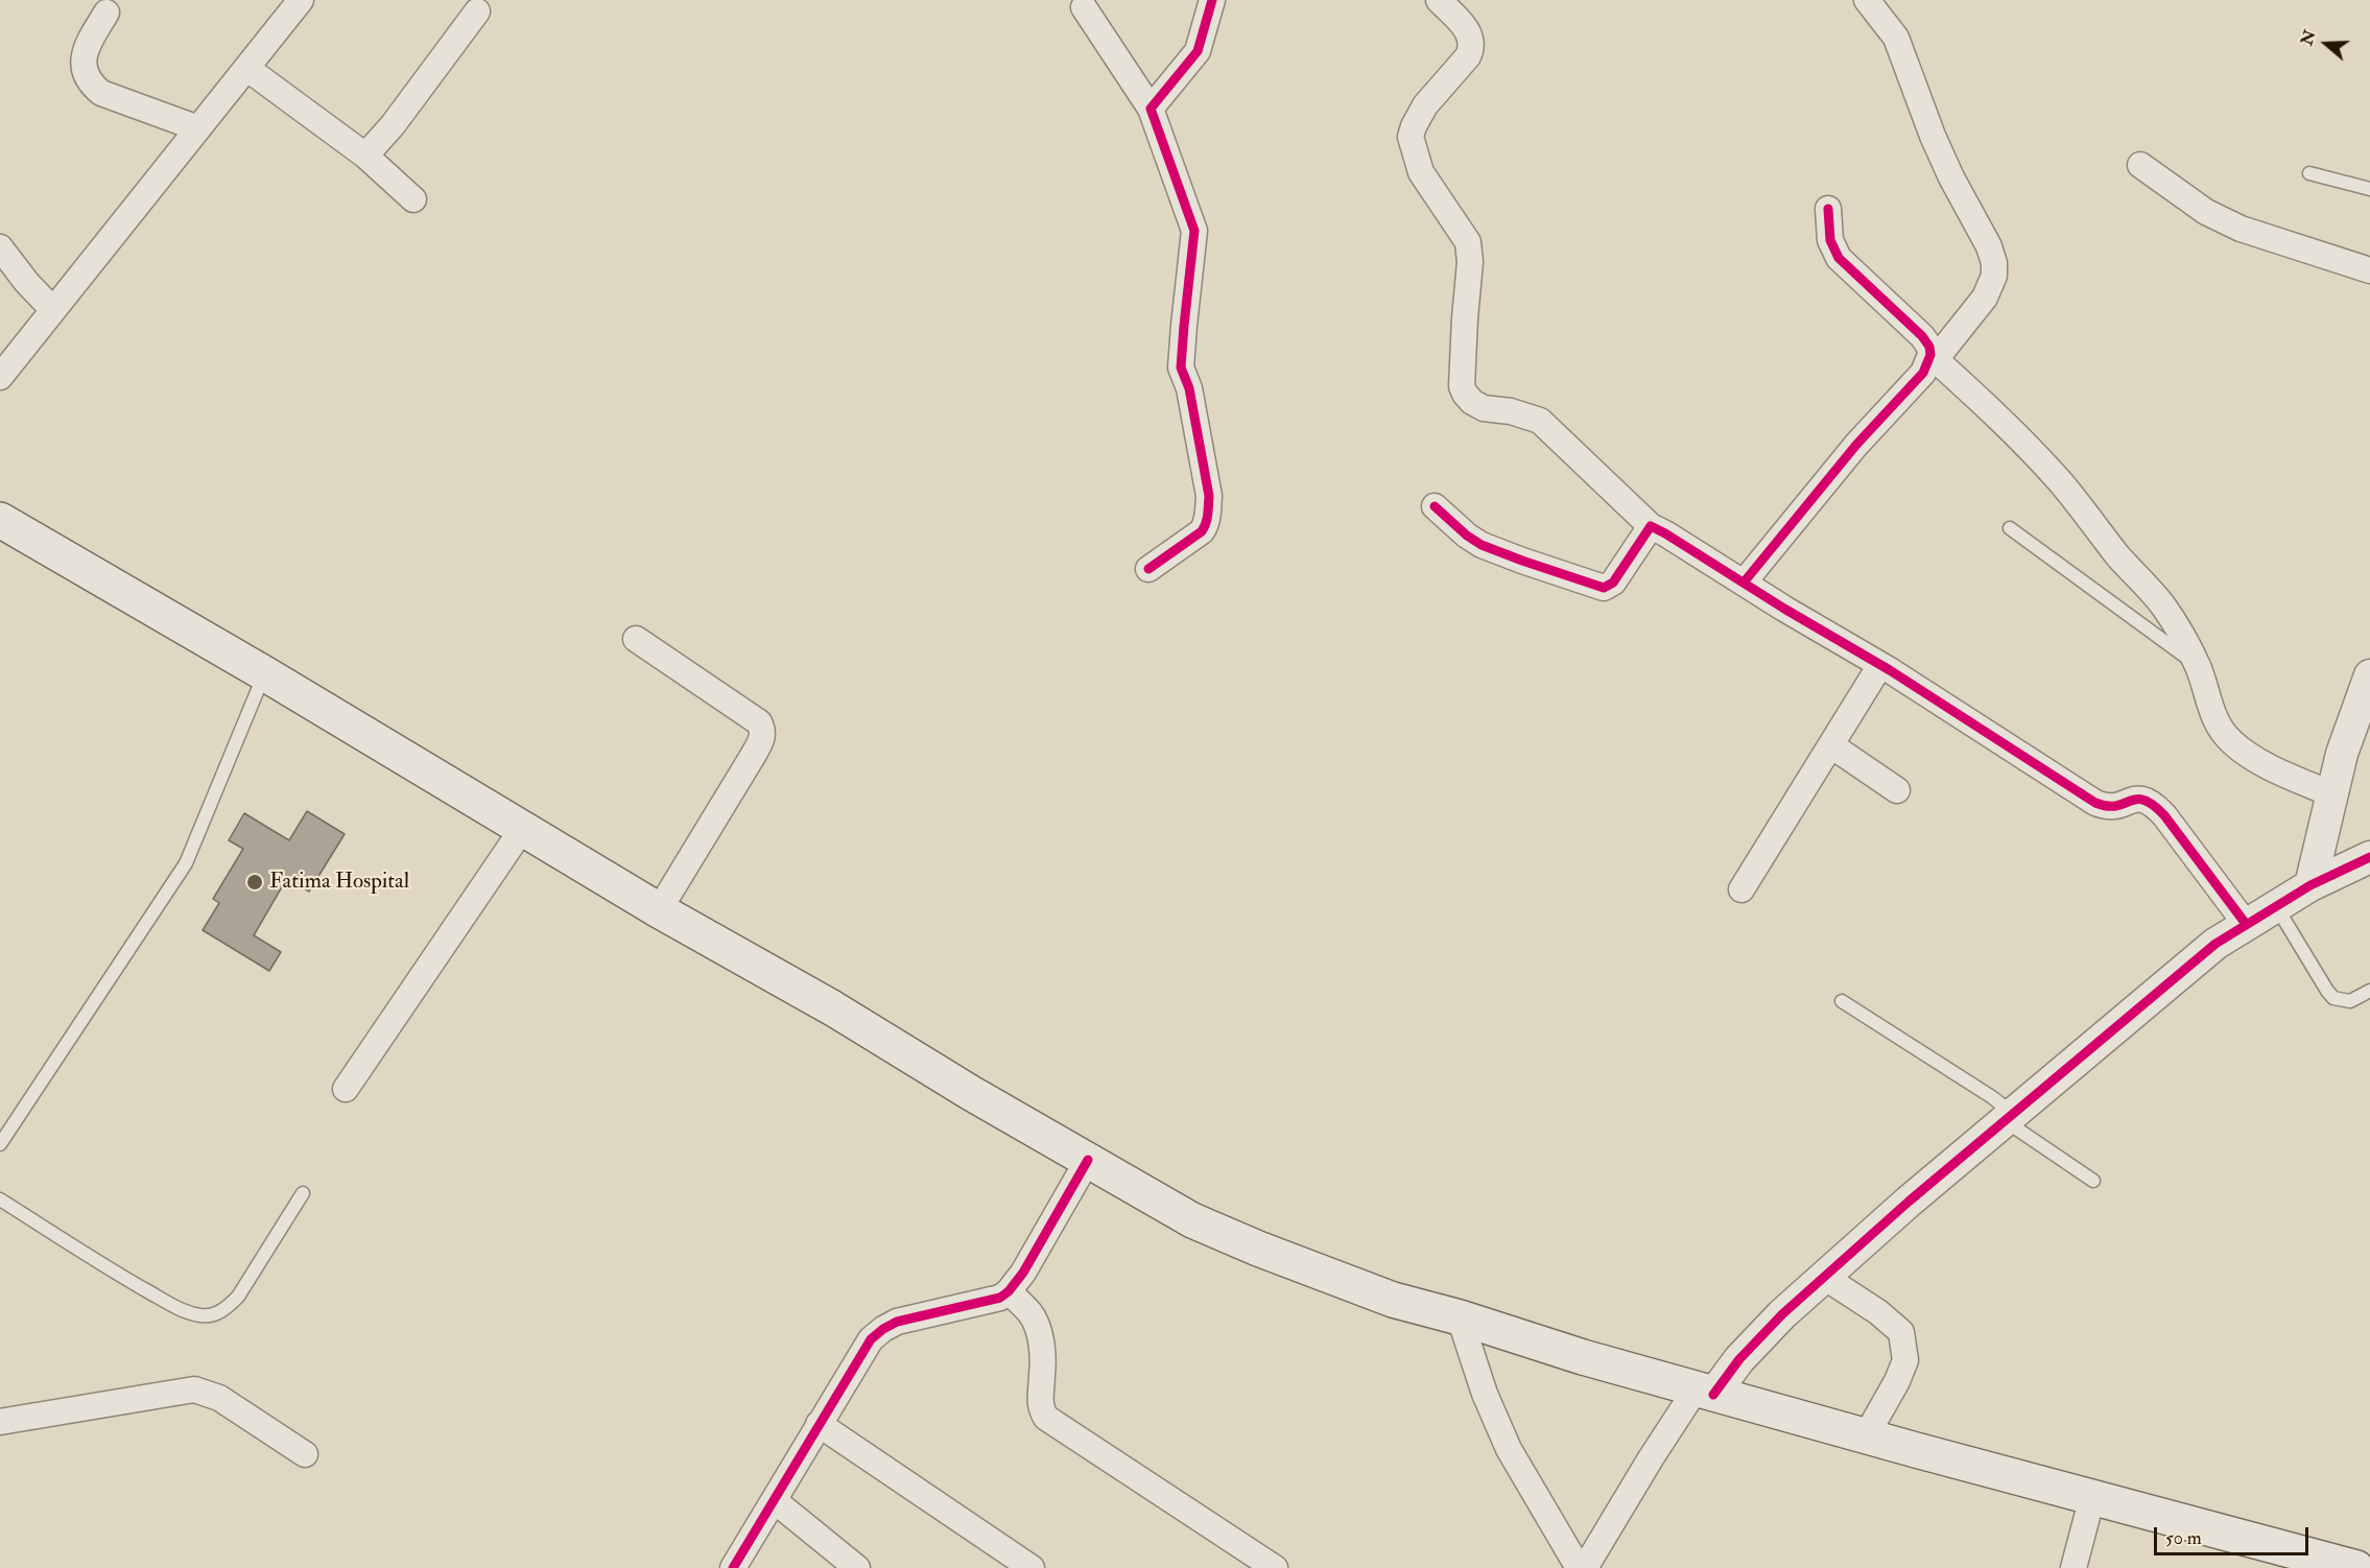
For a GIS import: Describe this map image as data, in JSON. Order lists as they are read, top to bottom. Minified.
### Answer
{"places":["Fatima Hospital"],"scale_bar":"50 m","north":"left"}
